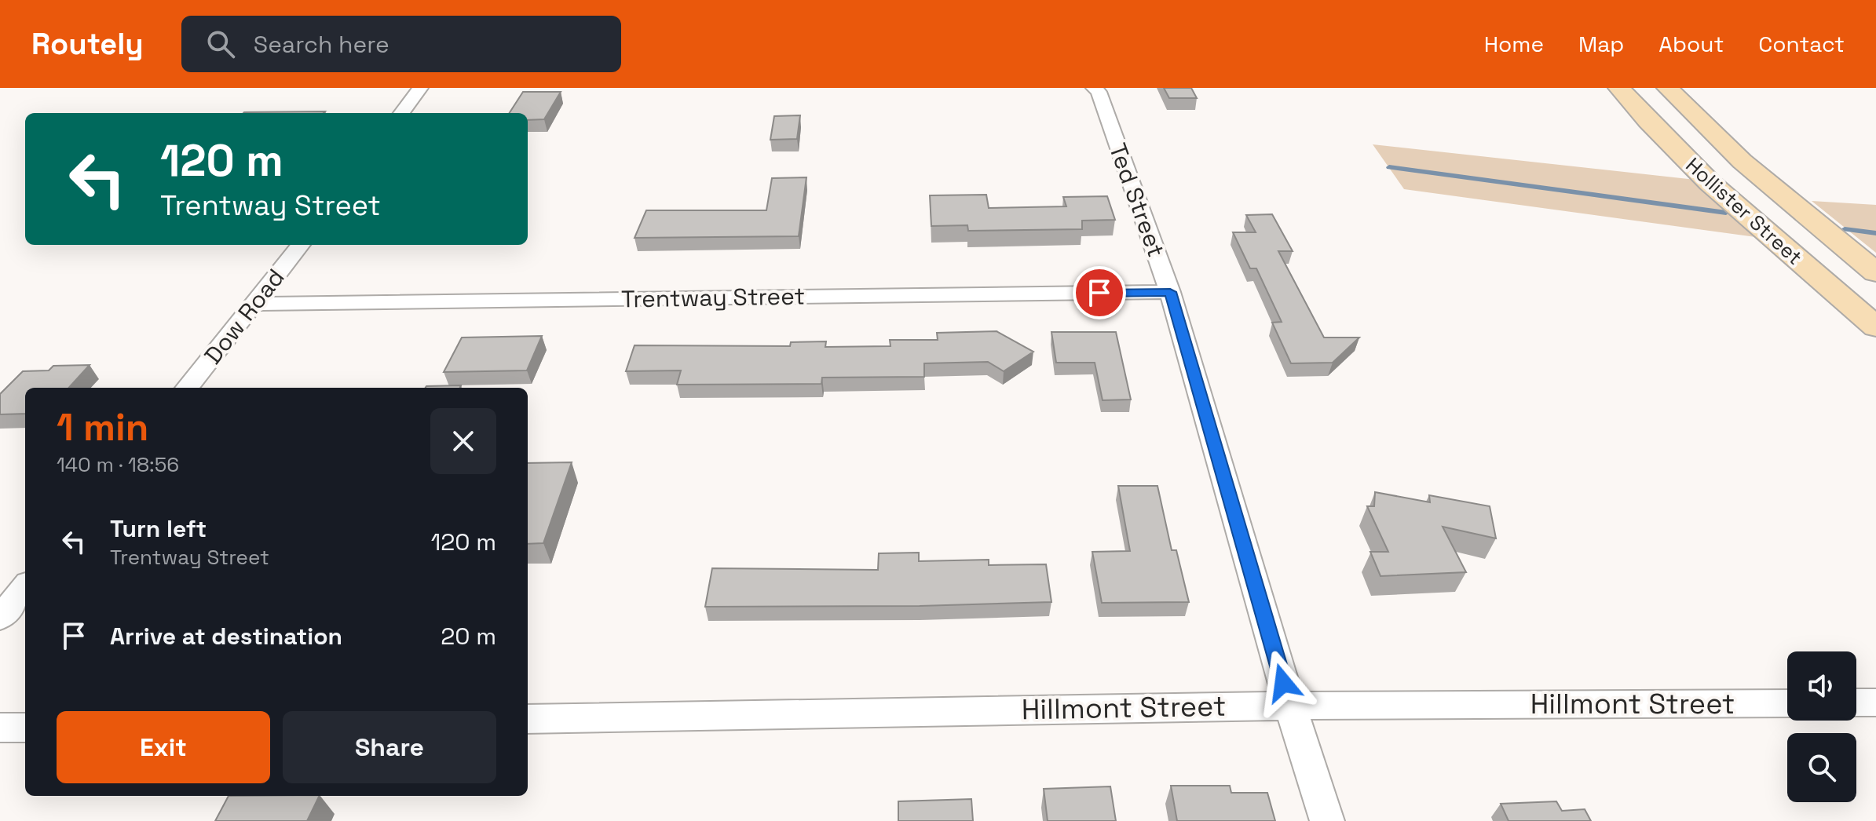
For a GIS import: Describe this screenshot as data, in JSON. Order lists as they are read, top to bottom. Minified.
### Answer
{"streets":{"main road":["Hollister Street"],"street":["Ted Street","Trentway Street","Dow Road","Hillmont Street"]},"crossings":[["Ted Street","Trentway Street"],["Ted Street","Hillmont Street"],["Trentway Street","Dow Road"]],"page":{"header":"Routely","search":"Search here","nav":["Home","Map","About","Contact"],"turn":["120 m","Trentway Street"],"heading":["1 min","140 m · 18:56"],"list":[{"name":"Turn left","note":"Trentway Street","value":"120 m"},{"name":"Arrive at destination","value":"20 m"}],"buttons":["Exit","Share"]}}
